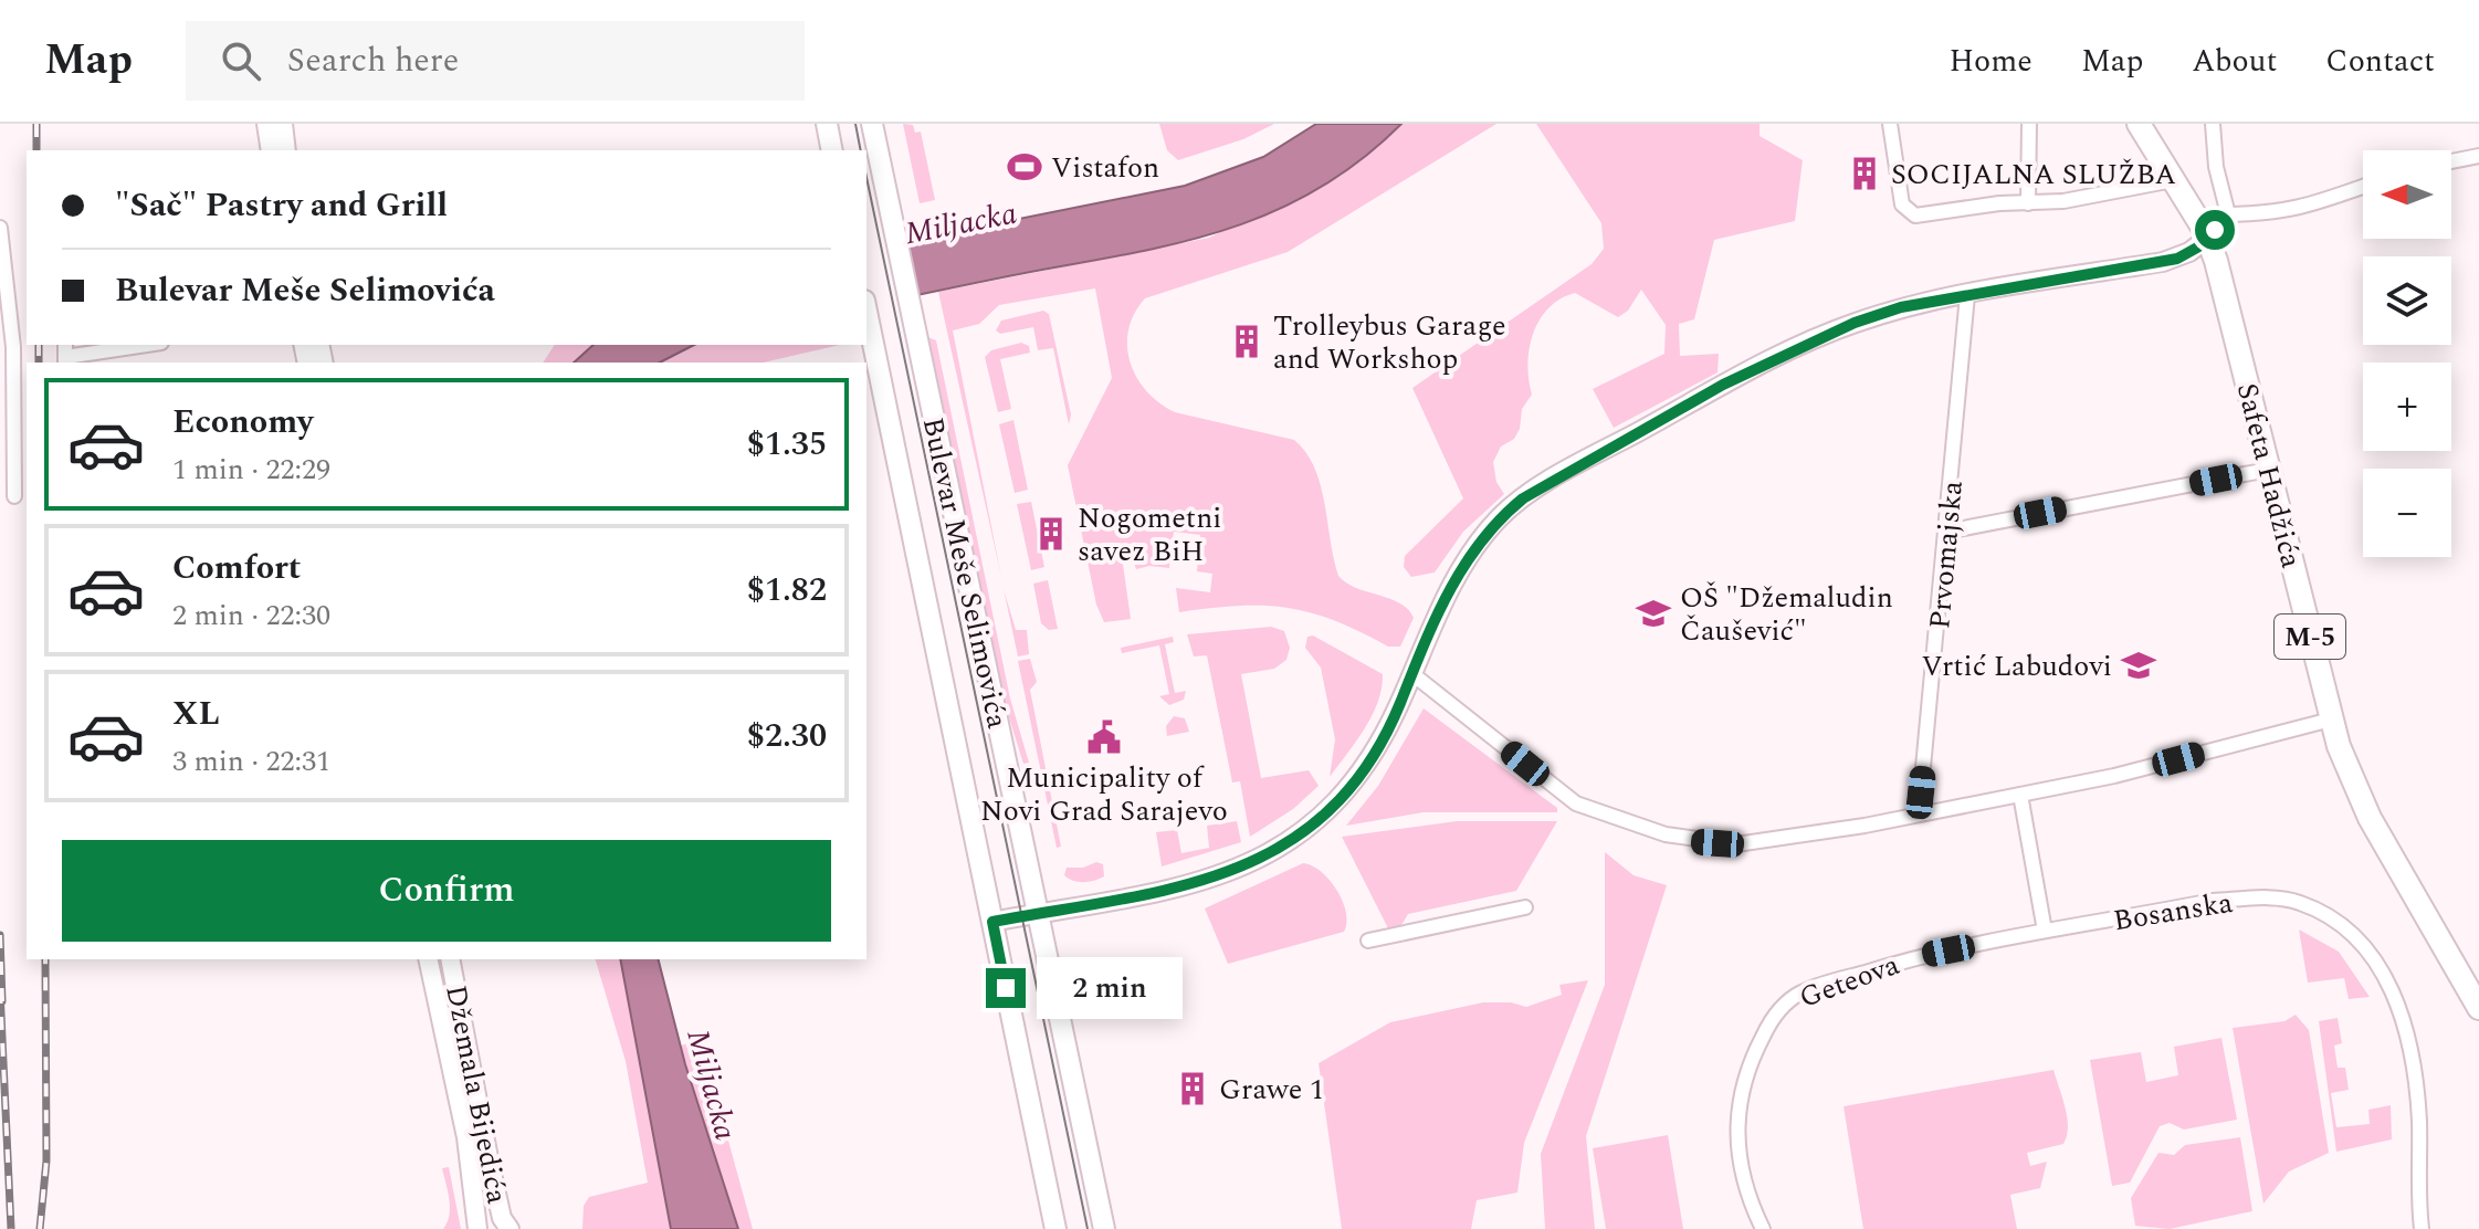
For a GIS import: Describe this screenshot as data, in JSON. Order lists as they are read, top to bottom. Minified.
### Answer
{"streets":{"main road":["Safeta Hadžića","Bulevar Meše Selimovića","M-5"],"street":["Prvomajska","Bosanska","Geteova","Džemala Bijedića"]},"crossings":[["Bosanska","Geteova"]],"water":["Miljacka"],"places":{"sports":["Vistafon"],"building":["SOCIJALNA SLUŽBA","Trolleybus Garage and Workshop","Nogometni savez BiH","Grawe 1"],"school or university":["OŠ \"Džemaludin Čaušević\"","Vrtić Labudovi"],"public building":["Municipality of Novi Grad Sarajevo"]},"north":"left","page":{"header":"Map","search":"Search here","nav":["Home","Map","About","Contact"],"map_buttons":["+","−"],"banner":["\"Sač\" Pastry and Grill","Bulevar Meše Selimovića"],"list":[{"name":"Economy","note":"1 min · 22:29","value":"$1.35"},{"name":"Comfort","note":"2 min · 22:30","value":"$1.82"},{"name":"XL","note":"3 min · 22:31","value":"$2.30"}],"buttons":"Confirm","bubble":"2 min"}}
